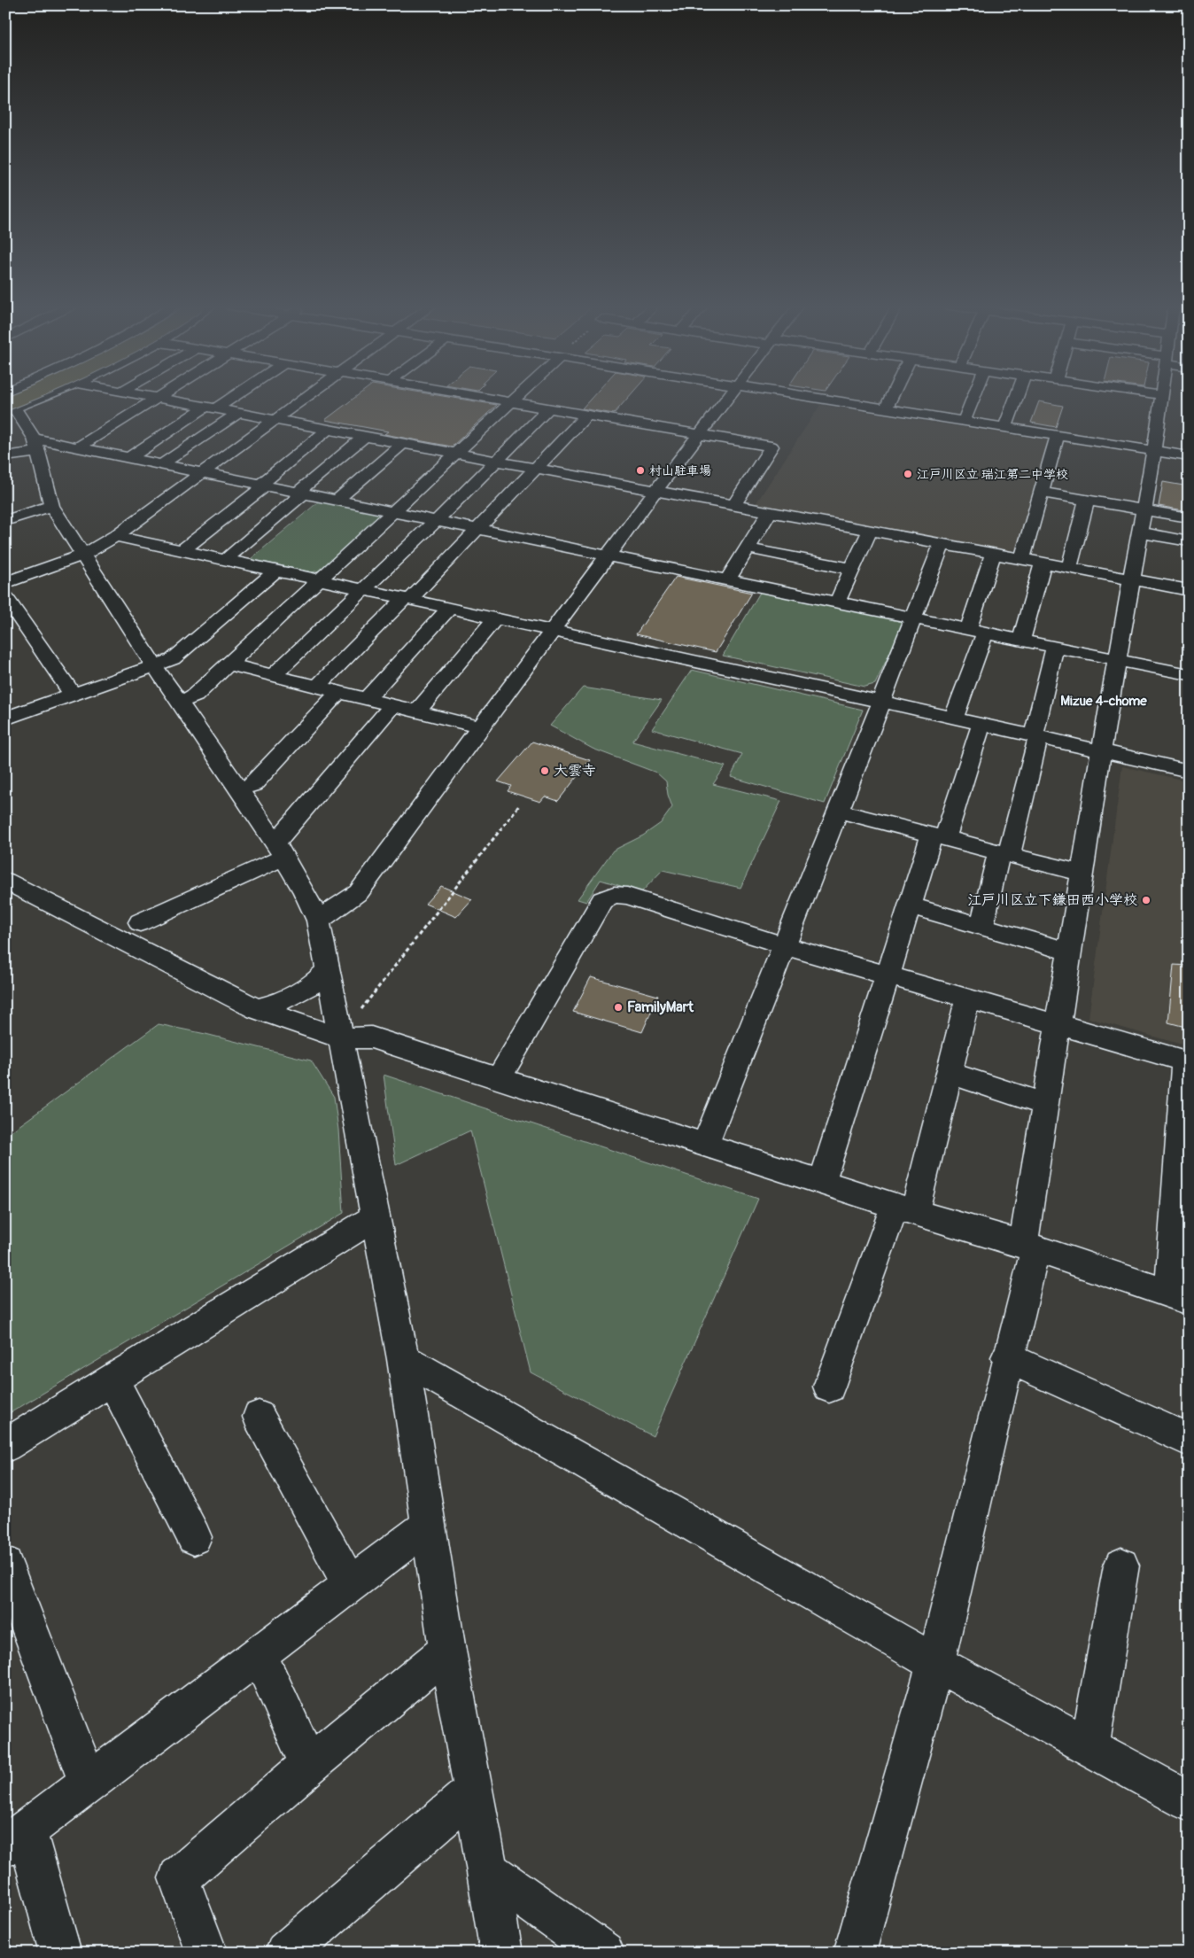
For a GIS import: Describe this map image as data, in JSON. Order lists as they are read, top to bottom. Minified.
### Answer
{"districts":["Mizue 4-chome"],"places":["村山駐車場","江戸川区立 瑞江第二中学校","大雲寺","江戸川区立下鎌田西小学校","FamilyMart"]}
